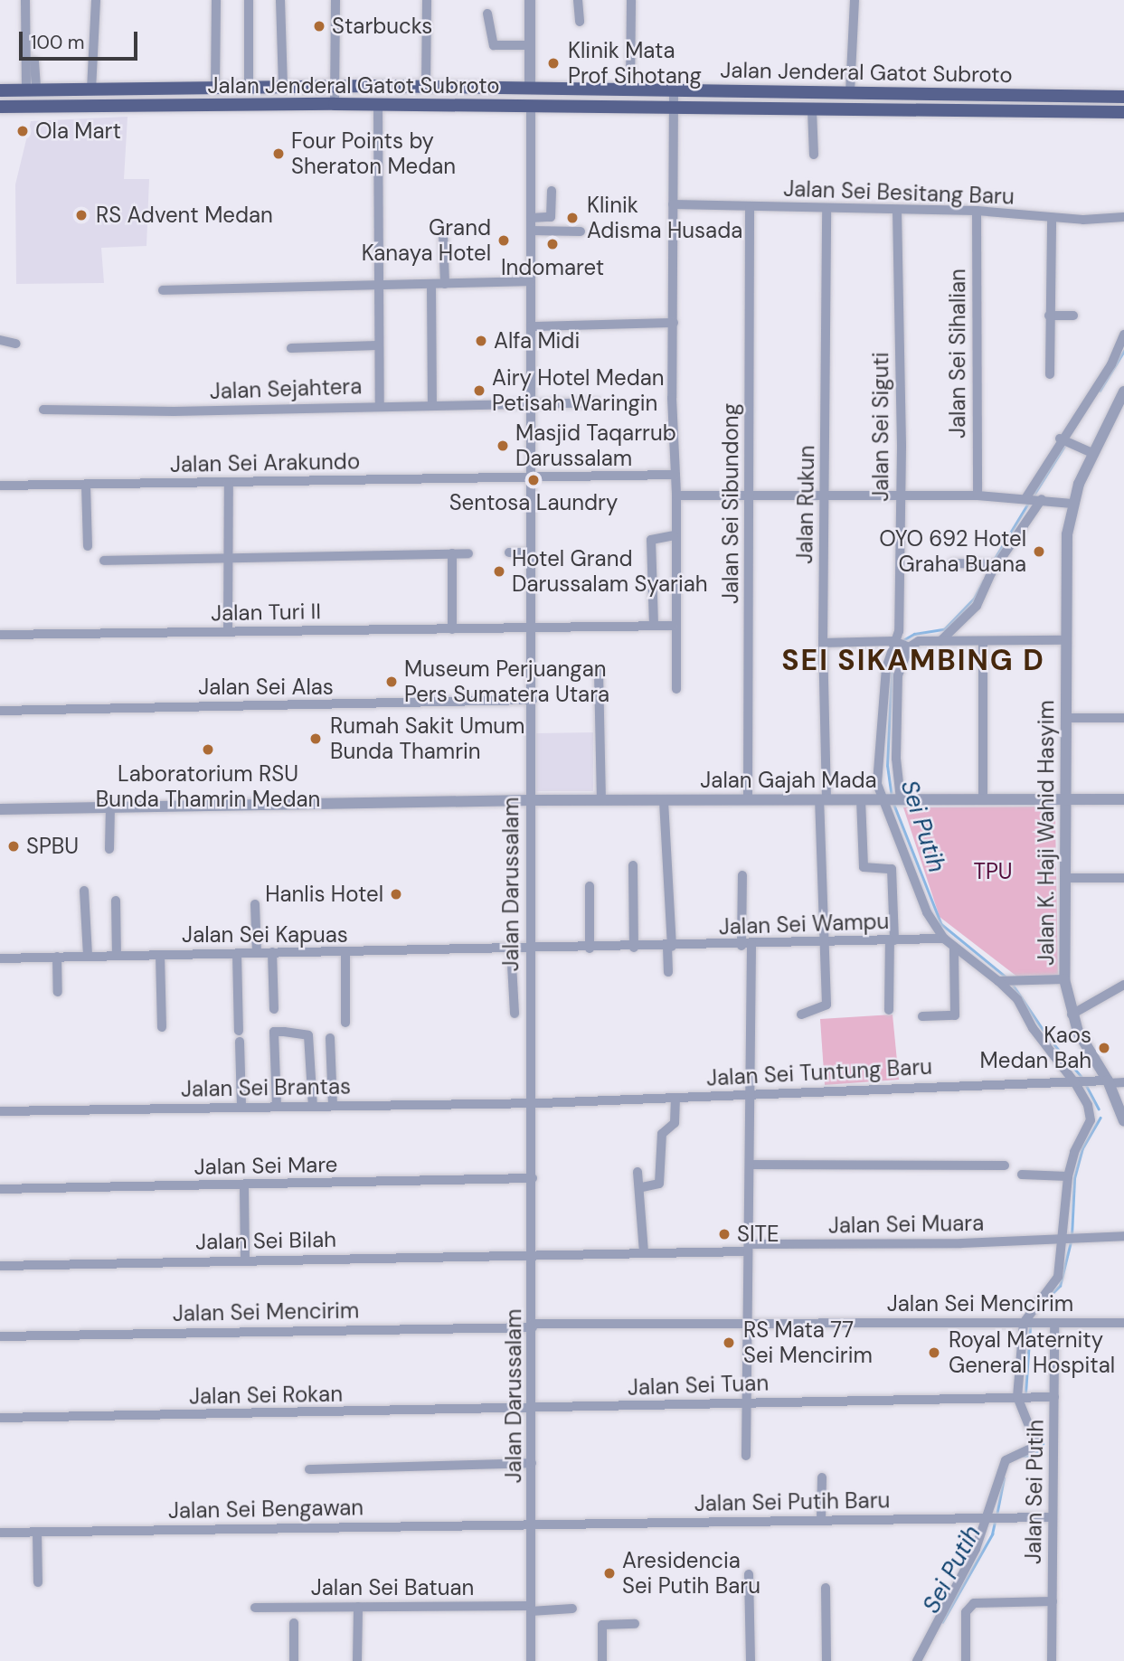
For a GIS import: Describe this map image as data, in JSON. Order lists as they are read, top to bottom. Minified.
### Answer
{"streets":{"main road":["Jalan Jenderal Gatot Subroto"],"street":["Jalan Sei Besitang Baru","Jalan Sei Sihalian","Jalan Sejahtera","Jalan Sei Siguti","Jalan Sei Arakundo","Jalan Sei Sibundong","Jalan Rukun","Jalan Turi II","Jalan Sei Alas","Jalan Gajah Mada","Jalan K. Haji Wahid Hasyim","Jalan Darussalam","Jalan Sei Wampu","Jalan Sei Kapuas","Jalan Sei Tuntung Baru","Jalan Sei Brantas","Jalan Sei Mare","Jalan Sei Muara","Jalan Sei Bilah","Jalan Sei Mencirim","Jalan Sei Tuan","Jalan Sei Rokan","Jalan Sei Putih","Jalan Sei Putih Baru","Jalan Sei Bengawan","Jalan Sei Batuan"]},"crossings":[["Jalan Jenderal Gatot Subroto","Jalan Darussalam"],["Jalan Sei Besitang Baru","Jalan Sei Sihalian"],["Jalan Sei Besitang Baru","Jalan Sei Siguti"],["Jalan Sei Besitang Baru","Jalan Sei Sibundong"],["Jalan Sei Besitang Baru","Jalan Rukun"],["Jalan Sejahtera","Jalan Darussalam"],["Jalan Sei Arakundo","Jalan Darussalam"],["Jalan Sei Sibundong","Jalan Gajah Mada"],["Jalan Rukun","Jalan Gajah Mada"],["Jalan Rukun","Jalan Sei Wampu"],["Jalan Turi II","Jalan Darussalam"],["Jalan Sei Alas","Jalan Darussalam"],["Jalan Gajah Mada","Jalan K. Haji Wahid Hasyim"],["Jalan Gajah Mada","Jalan Darussalam"],["Jalan K. Haji Wahid Hasyim","Jalan Sei Tuntung Baru"],["Jalan Darussalam","Jalan Sei Wampu"],["Jalan Darussalam","Jalan Sei Kapuas"],["Jalan Darussalam","Jalan Sei Tuntung Baru"],["Jalan Darussalam","Jalan Sei Brantas"],["Jalan Darussalam","Jalan Sei Mare"],["Jalan Darussalam","Jalan Sei Bilah"],["Jalan Darussalam","Jalan Sei Mencirim"],["Jalan Darussalam","Jalan Sei Tuan"],["Jalan Darussalam","Jalan Sei Rokan"],["Jalan Darussalam","Jalan Sei Putih Baru"],["Jalan Darussalam","Jalan Sei Bengawan"],["Jalan Darussalam","Jalan Sei Batuan"],["Jalan Sei Wampu","Jalan Sei Kapuas"],["Jalan Sei Tuntung Baru","Jalan Sei Brantas"],["Jalan Sei Muara","Jalan Sei Bilah"],["Jalan Sei Mencirim","Jalan Sei Putih"],["Jalan Sei Tuan","Jalan Sei Rokan"],["Jalan Sei Tuan","Jalan Sei Putih"],["Jalan Sei Putih","Jalan Sei Putih Baru"],["Jalan Sei Putih Baru","Jalan Sei Bengawan"]],"districts":["SEI SIKAMBING D"],"water":["Sei Putih"],"parks":["TPU"],"places":["Starbucks","Klinik Mata Prof Sihotang","Ola Mart","Four Points by Sheraton Medan","RS Advent Medan","Klinik Adisma Husada","Grand Kanaya Hotel","Indomaret","Alfa Midi","Airy Hotel Medan Petisah Waringin","Masjid Taqarrub Darussalam","Sentosa Laundry","OYO 692 Hotel Graha Buana","Hotel Grand Darussalam Syariah","Museum Perjuangan Pers Sumatera Utara","Rumah Sakit Umum Bunda Thamrin","Laboratorium RSU Bunda Thamrin Medan","SPBU","Hanlis Hotel","Kaos Medan Bah","SITE","RS Mata 77 Sei Mencirim","Royal Maternity General Hospital","Aresidencia Sei Putih Baru"],"scale_bar":"100 m"}
